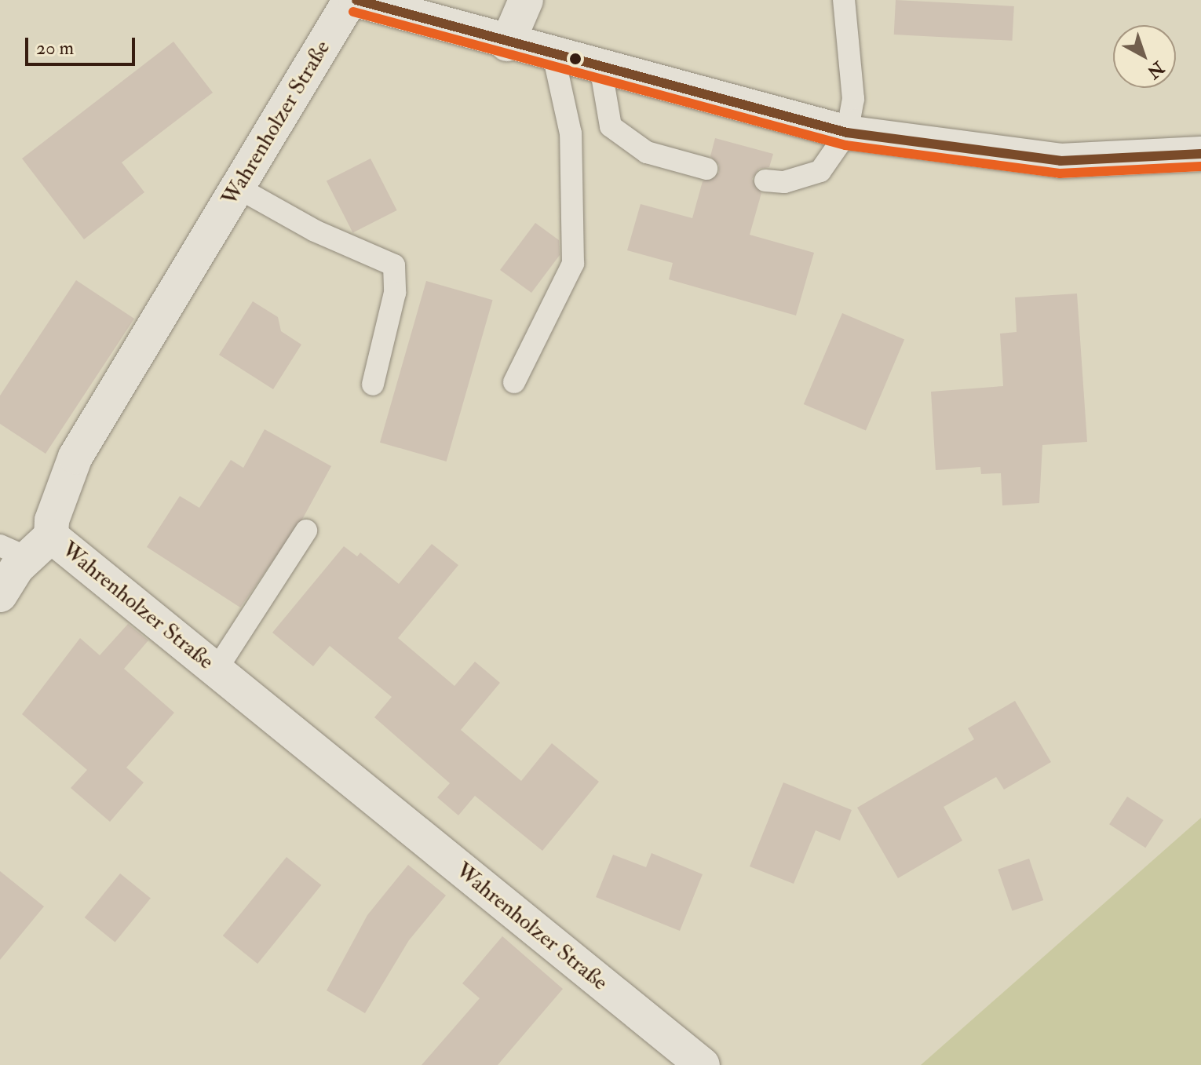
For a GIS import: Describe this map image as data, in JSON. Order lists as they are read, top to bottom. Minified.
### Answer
{"streets":{"street":["Wahrenholzer Straße"]},"scale_bar":"20 m","north":"bottom right"}
